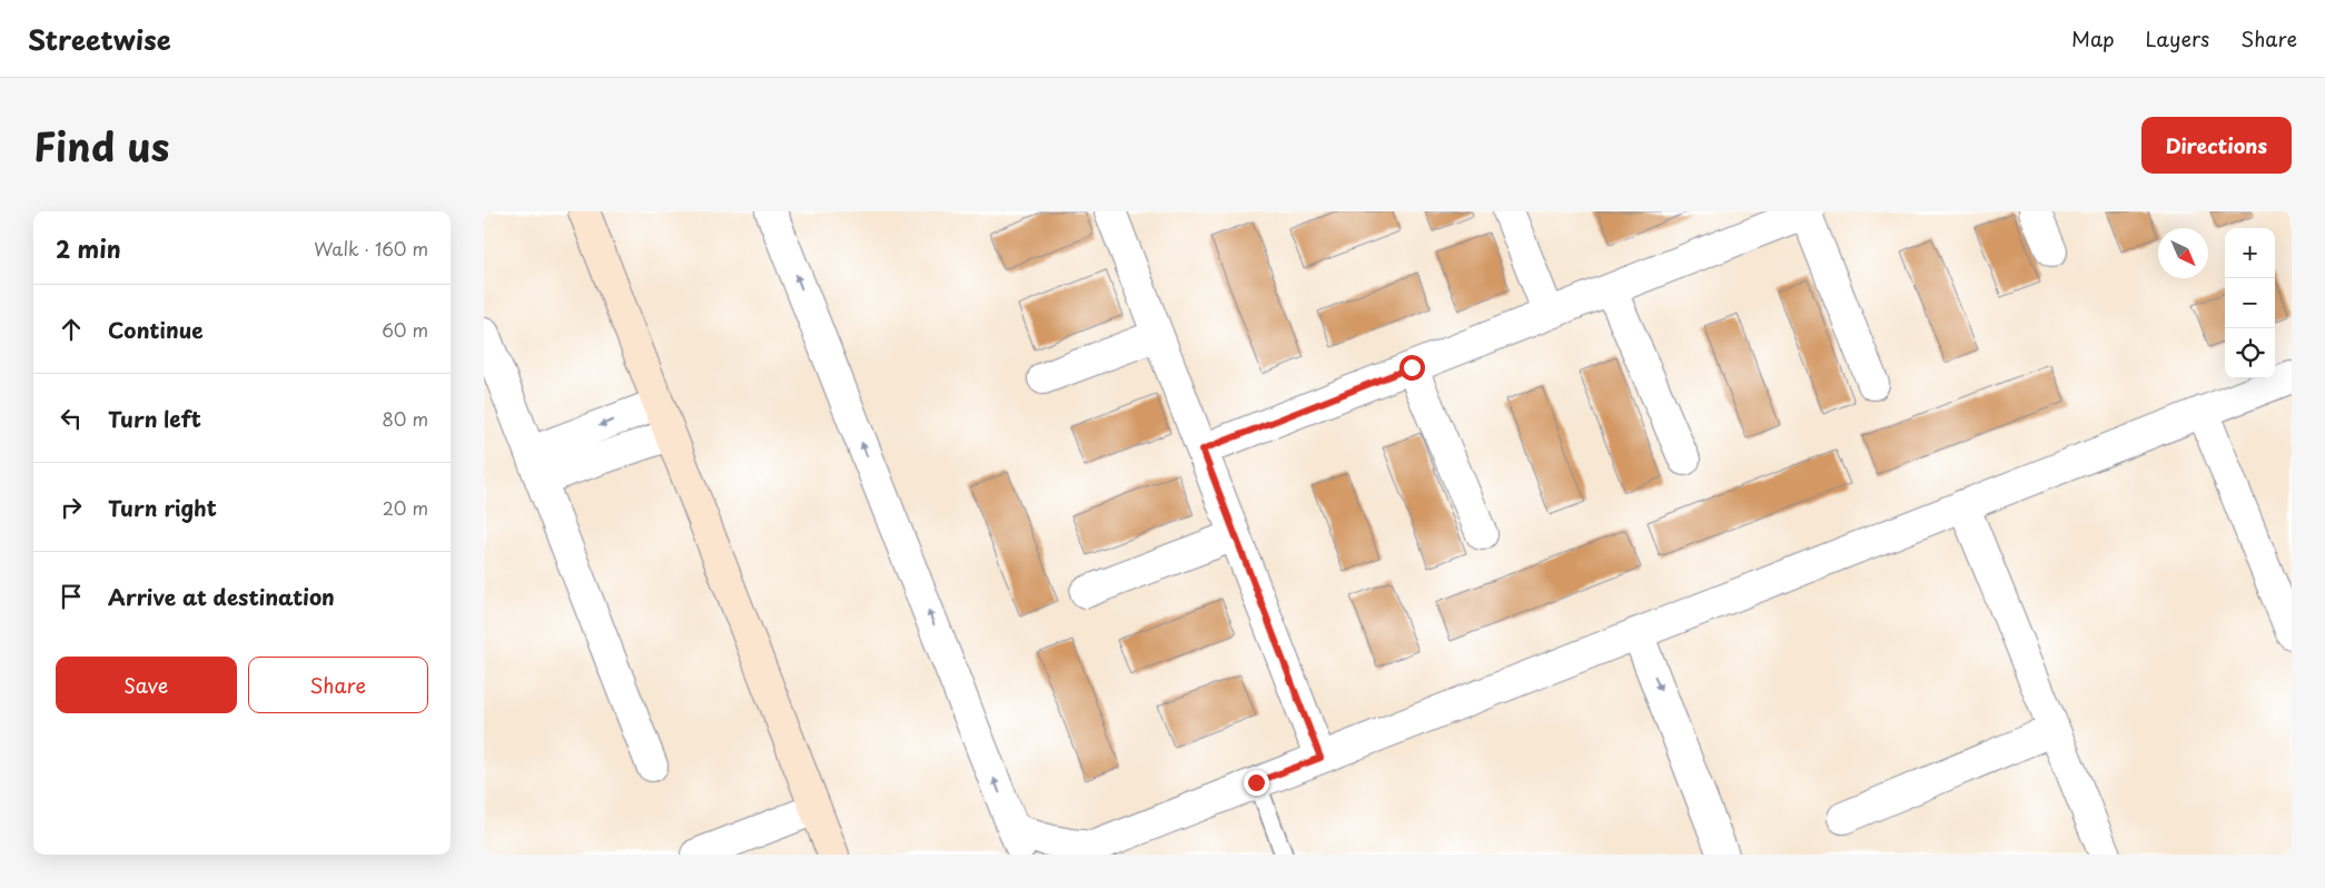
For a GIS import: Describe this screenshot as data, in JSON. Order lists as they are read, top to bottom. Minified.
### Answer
{"north":"bottom right","page":{"header":"Streetwise","nav":["Map","Layers","Share"],"title":"Find us","buttons":["Directions",["Save","Share"]],"heading":["2 min","Walk · 160 m"],"map_buttons":["+","−"],"list":[["Continue","60 m"],["Turn left","80 m"],["Turn right","20 m"],"Arrive at destination"]}}
